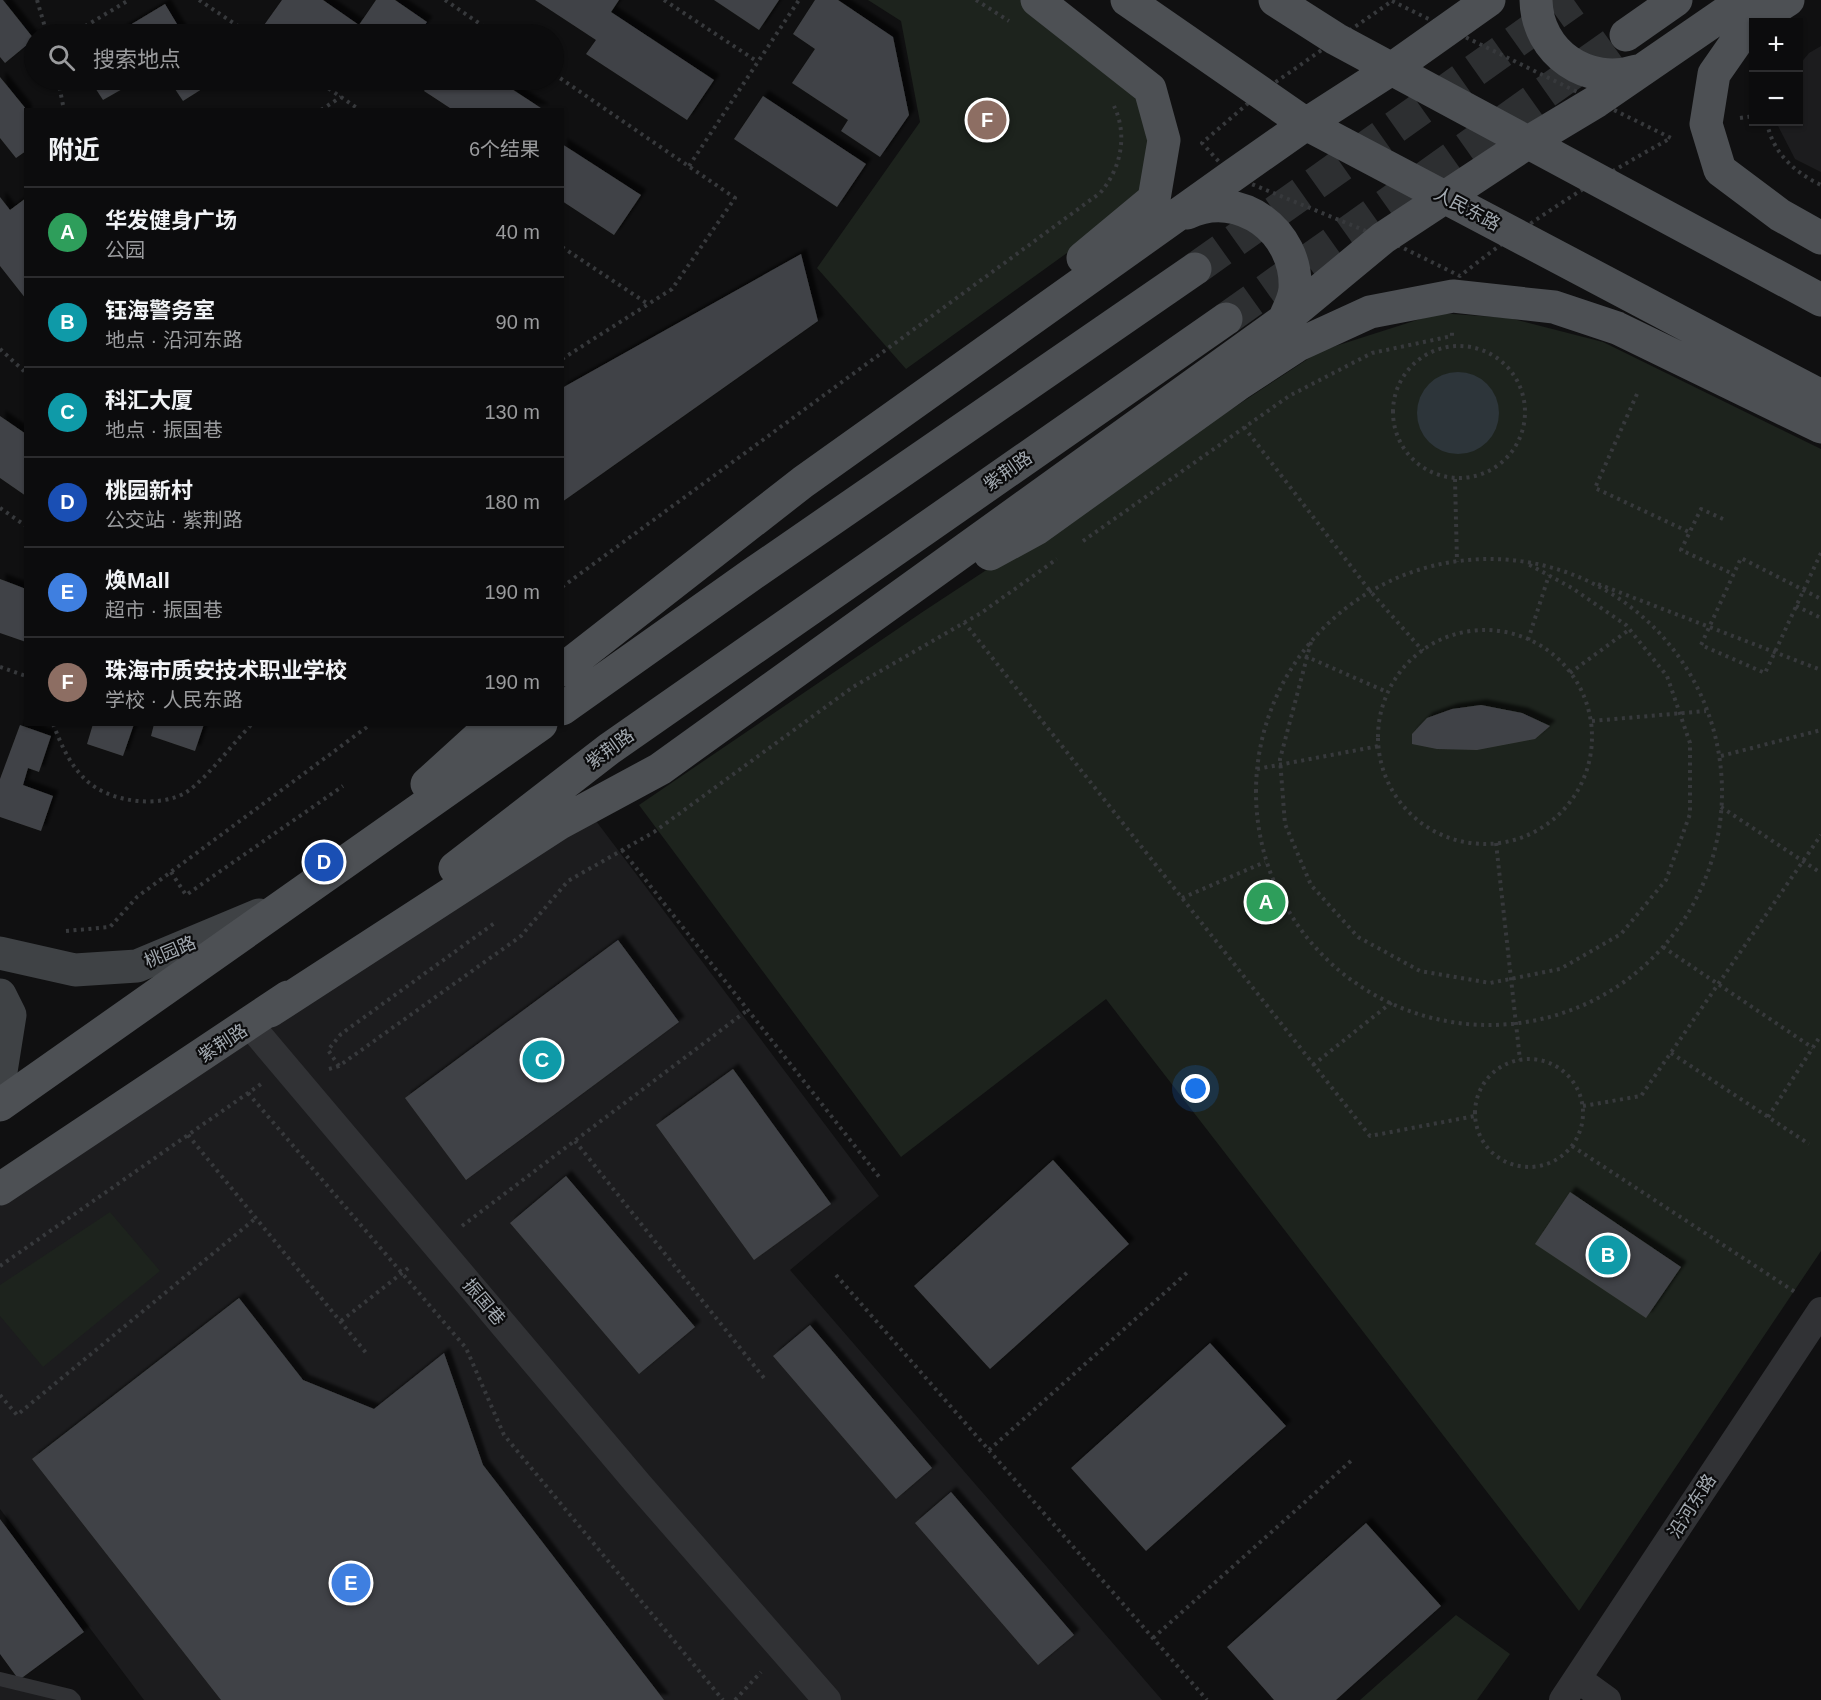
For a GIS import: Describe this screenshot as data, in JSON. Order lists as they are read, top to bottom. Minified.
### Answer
{"streets":{"main road":["人民东路","紫荆路"],"street":["桃园路","振国巷","沿河东路"]},"crossings":[["紫荆路","振国巷"]],"page":{"map_buttons":["+","−"],"search":"搜索地点","pins":["F","D","A","C","B","E"],"heading":["附近","6个结果"],"list":[{"mark":"A","name":"华发健身广场","note":"公园","value":"40 m"},{"mark":"B","name":"钰海警务室","note":"地点 · 沿河东路","value":"90 m"},{"mark":"C","name":"科汇大厦","note":"地点 · 振国巷","value":"130 m"},{"mark":"D","name":"桃园新村","note":"公交站 · 紫荆路","value":"180 m"},{"mark":"E","name":"焕Mall","note":"超市 · 振国巷","value":"190 m"},{"mark":"F","name":"珠海市质安技术职业学校","note":"学校 · 人民东路","value":"190 m"}]}}
